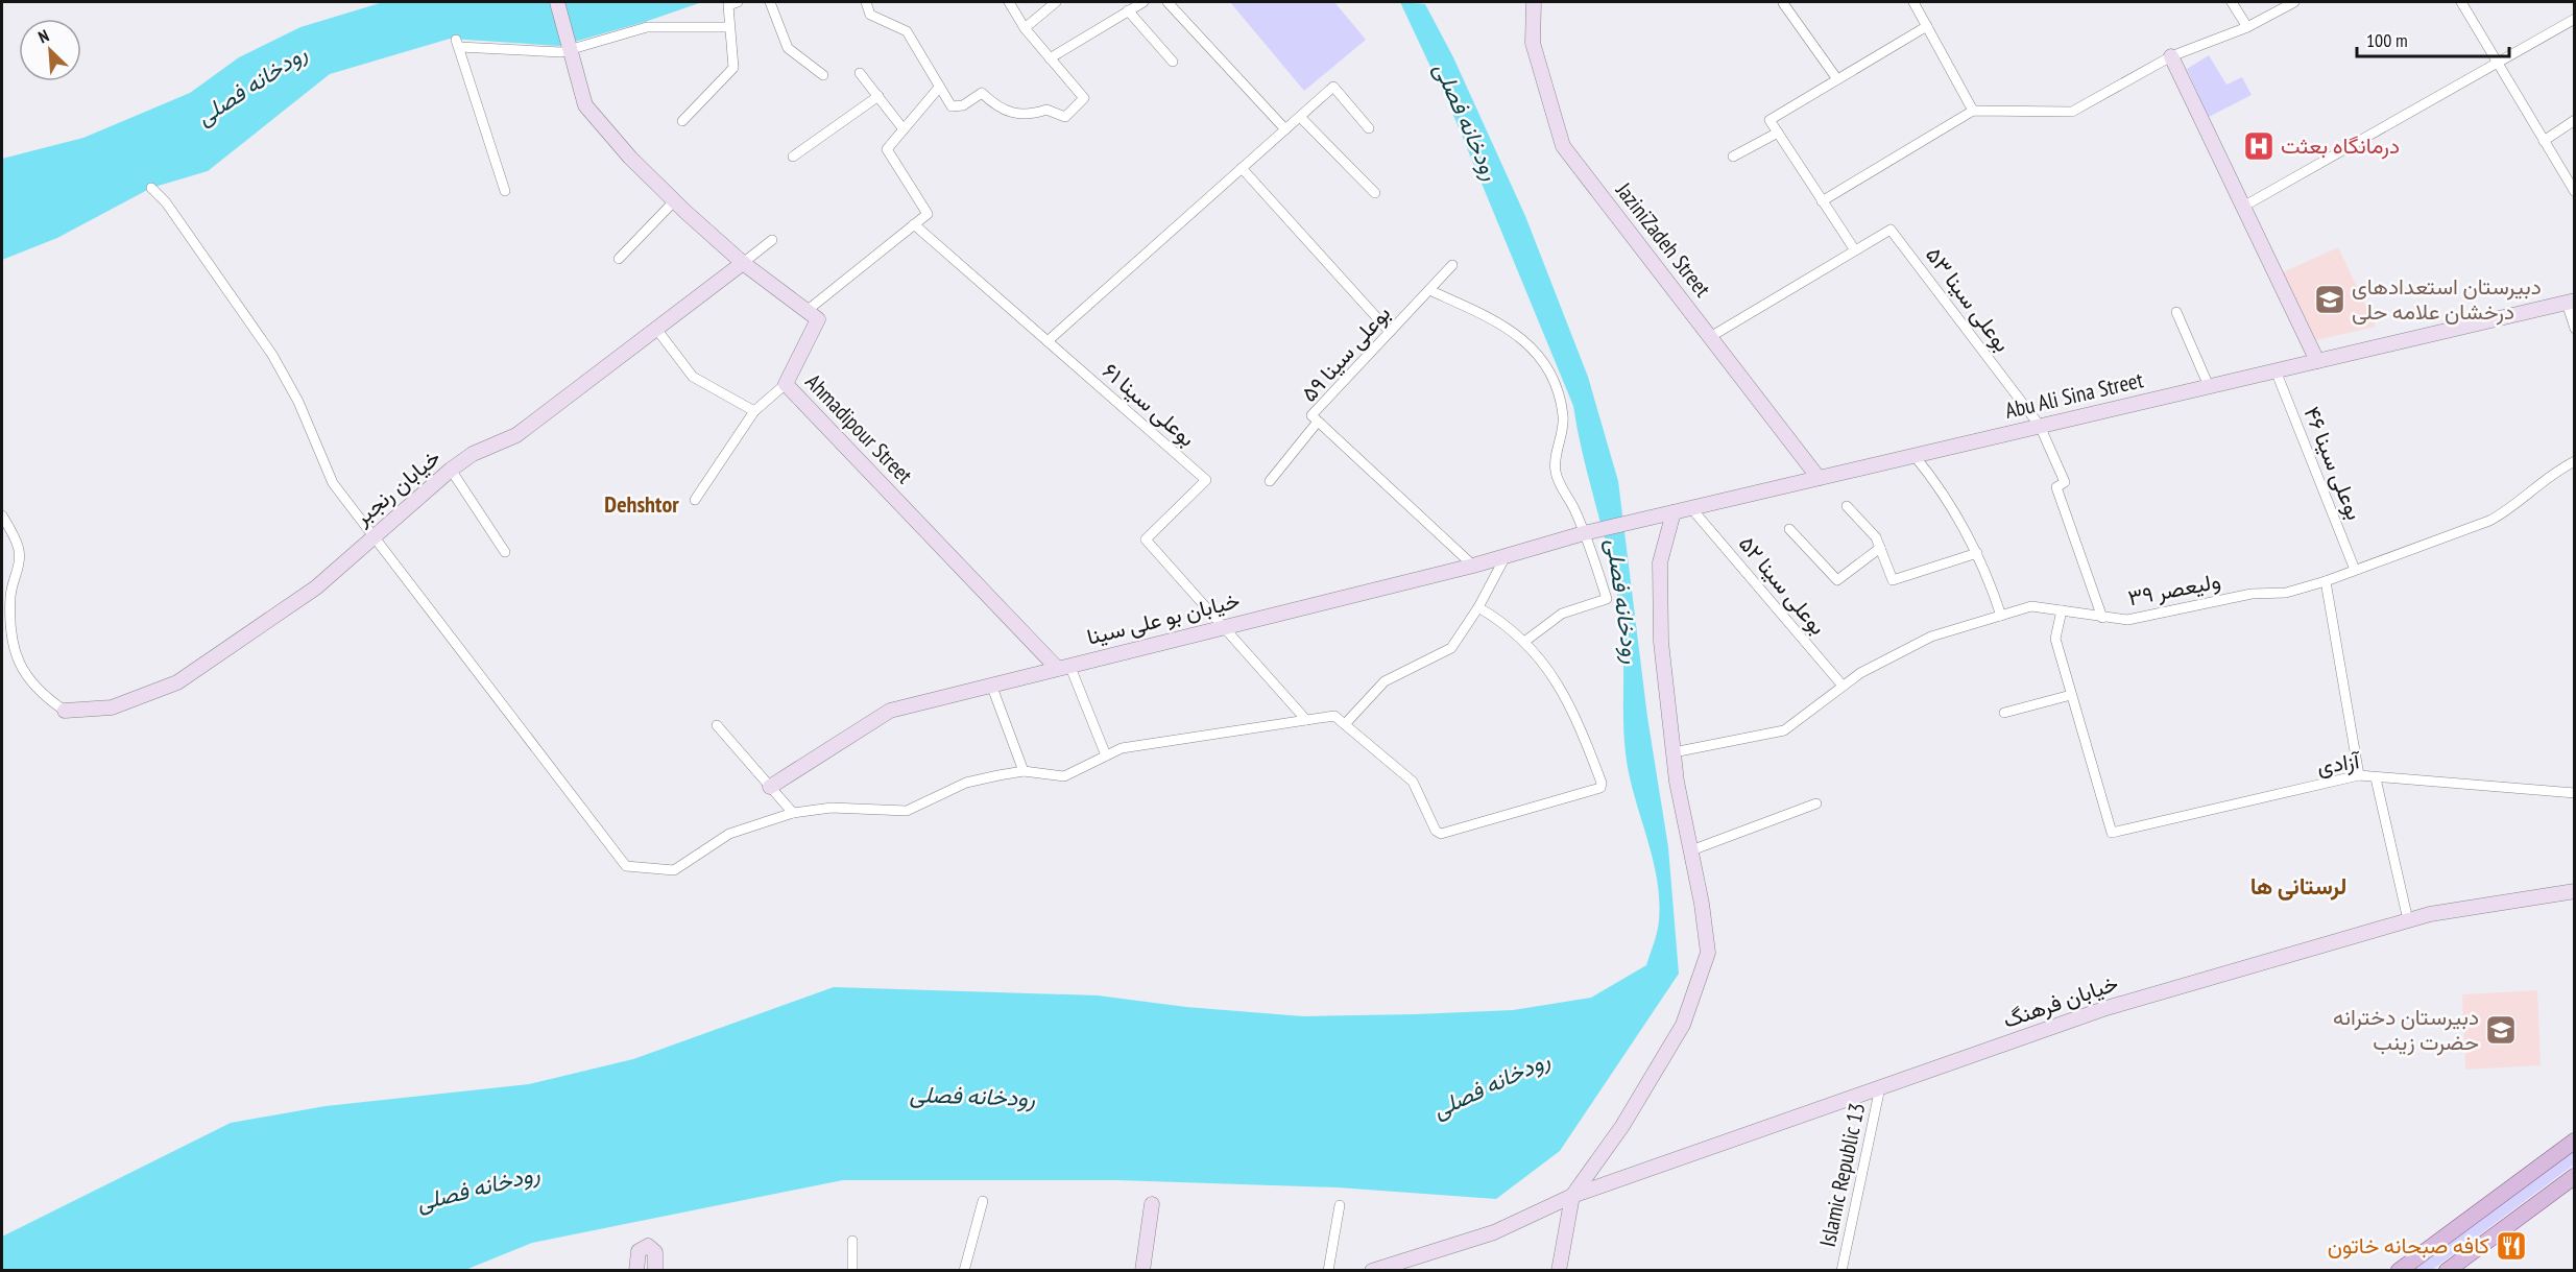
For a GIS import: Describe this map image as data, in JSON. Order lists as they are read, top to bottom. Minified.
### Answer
{"streets":{"street":["JaziniZadeh Street","بوعلی سینا ۵۳","بوعلی سینا ۵۹","Abu Ali Sina Street","بوعلی سینا ۶۱","Ahmadipour Street","بوعلی سینا ۴۶","خیابان رنجبر","بوعلی سینا ۵۲","ولیعصر ۳۹","خیابان بو علی سینا","آزادی","خیابان فرهنگ","Islamic Republic 13"]},"crossings":[["JaziniZadeh Street","Abu Ali Sina Street"],["بوعلی سینا ۵۳","Abu Ali Sina Street"],["بوعلی سینا ۵۹","خیابان بو علی سینا"],["Abu Ali Sina Street","بوعلی سینا ۴۶"],["Abu Ali Sina Street","بوعلی سینا ۵۲"],["Abu Ali Sina Street","خیابان بو علی سینا"],["بوعلی سینا ۶۱","خیابان بو علی سینا"],["Ahmadipour Street","خیابان بو علی سینا"],["بوعلی سینا ۴۶","ولیعصر ۳۹"],["بوعلی سینا ۵۲","ولیعصر ۳۹"],["خیابان فرهنگ","Islamic Republic 13"]],"districts":["Dehshtor","لرستانی ها"],"water":["رودخانه فصلی"],"places":{"hospital":["درمانگاه بعثت"],"school or university":["دبیرستان استعدادهای درخشان علامه حلی","دبیرستان دخترانه حضرت زینب"],"restaurant":["کافه صبحانه خاتون"]},"scale_bar":"100 m","north":"top left"}
